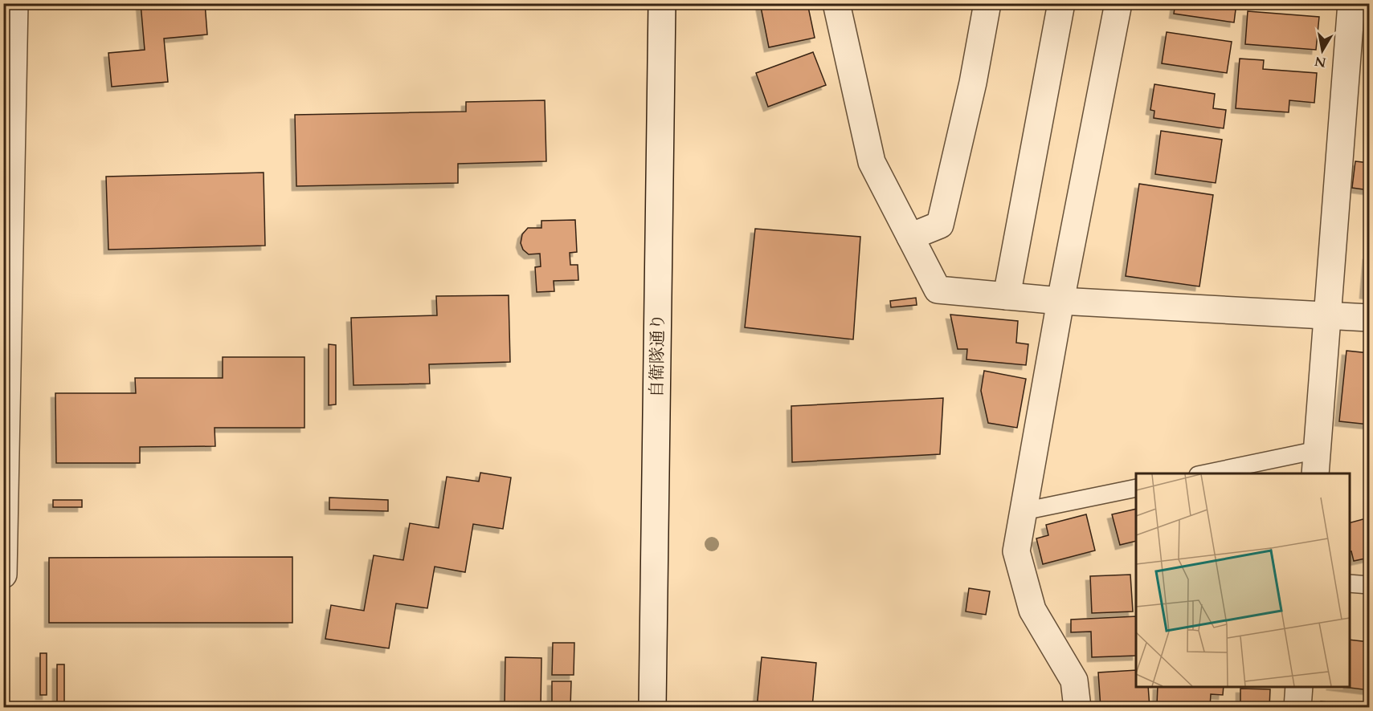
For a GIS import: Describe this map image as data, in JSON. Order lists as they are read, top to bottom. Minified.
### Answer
{"streets":{"street":["自衛隊通り"]},"north":"bottom"}
